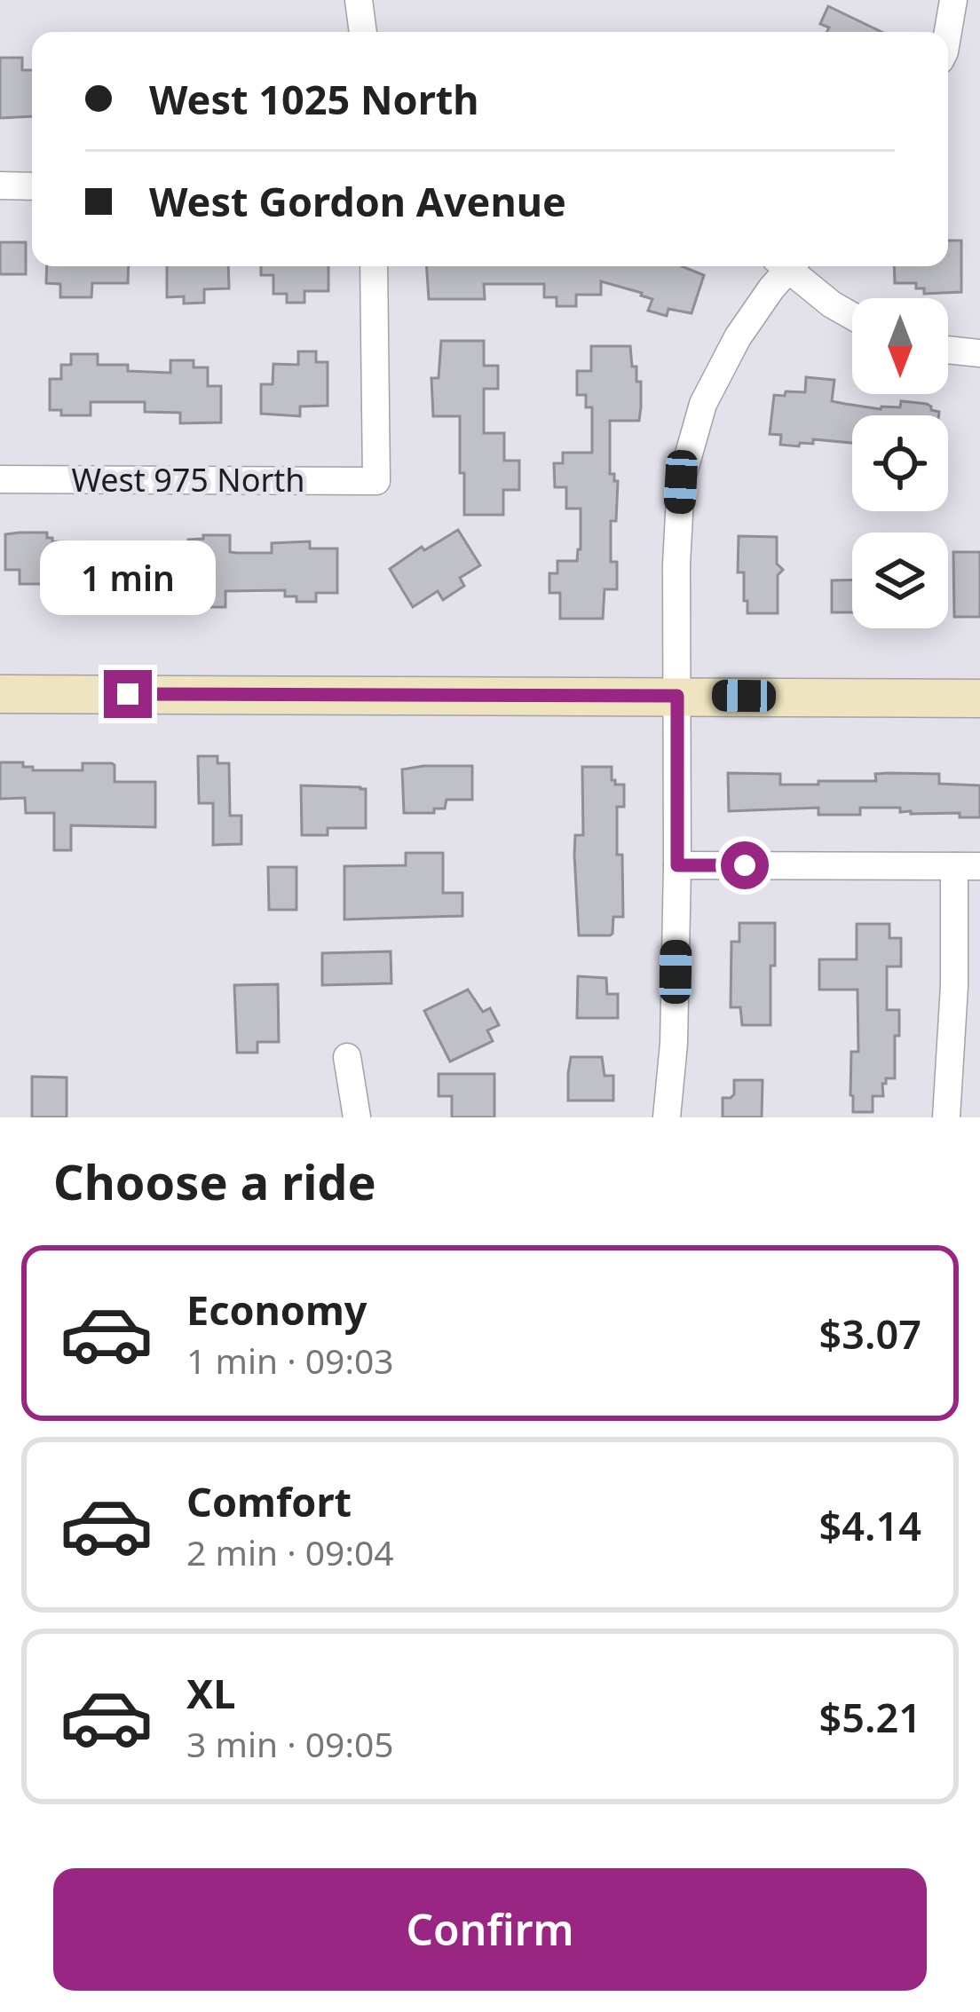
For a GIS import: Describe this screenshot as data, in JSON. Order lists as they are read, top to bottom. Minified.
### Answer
{"streets":{"street":["West 975 North"]},"north":"bottom","page":{"banner":["West 1025 North","West Gordon Avenue"],"bubble":"1 min","heading":"Choose a ride","list":[{"name":"Economy","note":"1 min · 09:03","value":"$3.07"},{"name":"Comfort","note":"2 min · 09:04","value":"$4.14"},{"name":"XL","note":"3 min · 09:05","value":"$5.21"}],"buttons":"Confirm"}}
